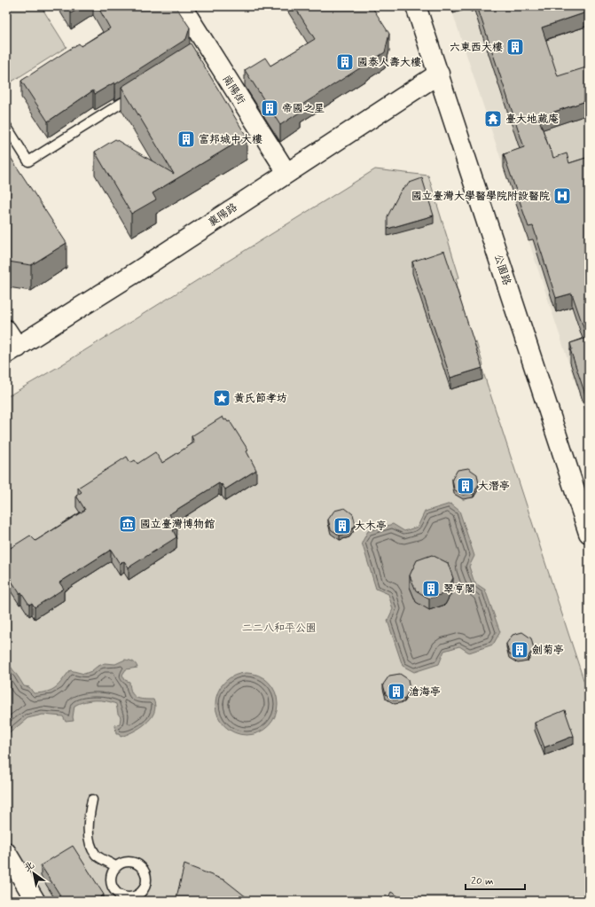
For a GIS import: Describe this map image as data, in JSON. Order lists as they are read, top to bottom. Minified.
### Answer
{"streets":{"street":["南陽街","襄陽路","公園路"]},"crossings":[["南陽街","襄陽路"],["襄陽路","公園路"]],"parks":["二二八和平公園"],"places":{"building":["六東西大樓","國泰人壽大樓","帝國之星","富邦城中大樓","大潛亭","大木亭","翠亨閣","劍菊亭","滄海亭"],"temple":["臺大地藏庵"],"hospital":["國立臺灣大學醫學院附設醫院"],"place":["黃氏節孝坊"],"museum":["國立臺灣博物館"]},"scale_bar":"20 m","north":"top left"}
